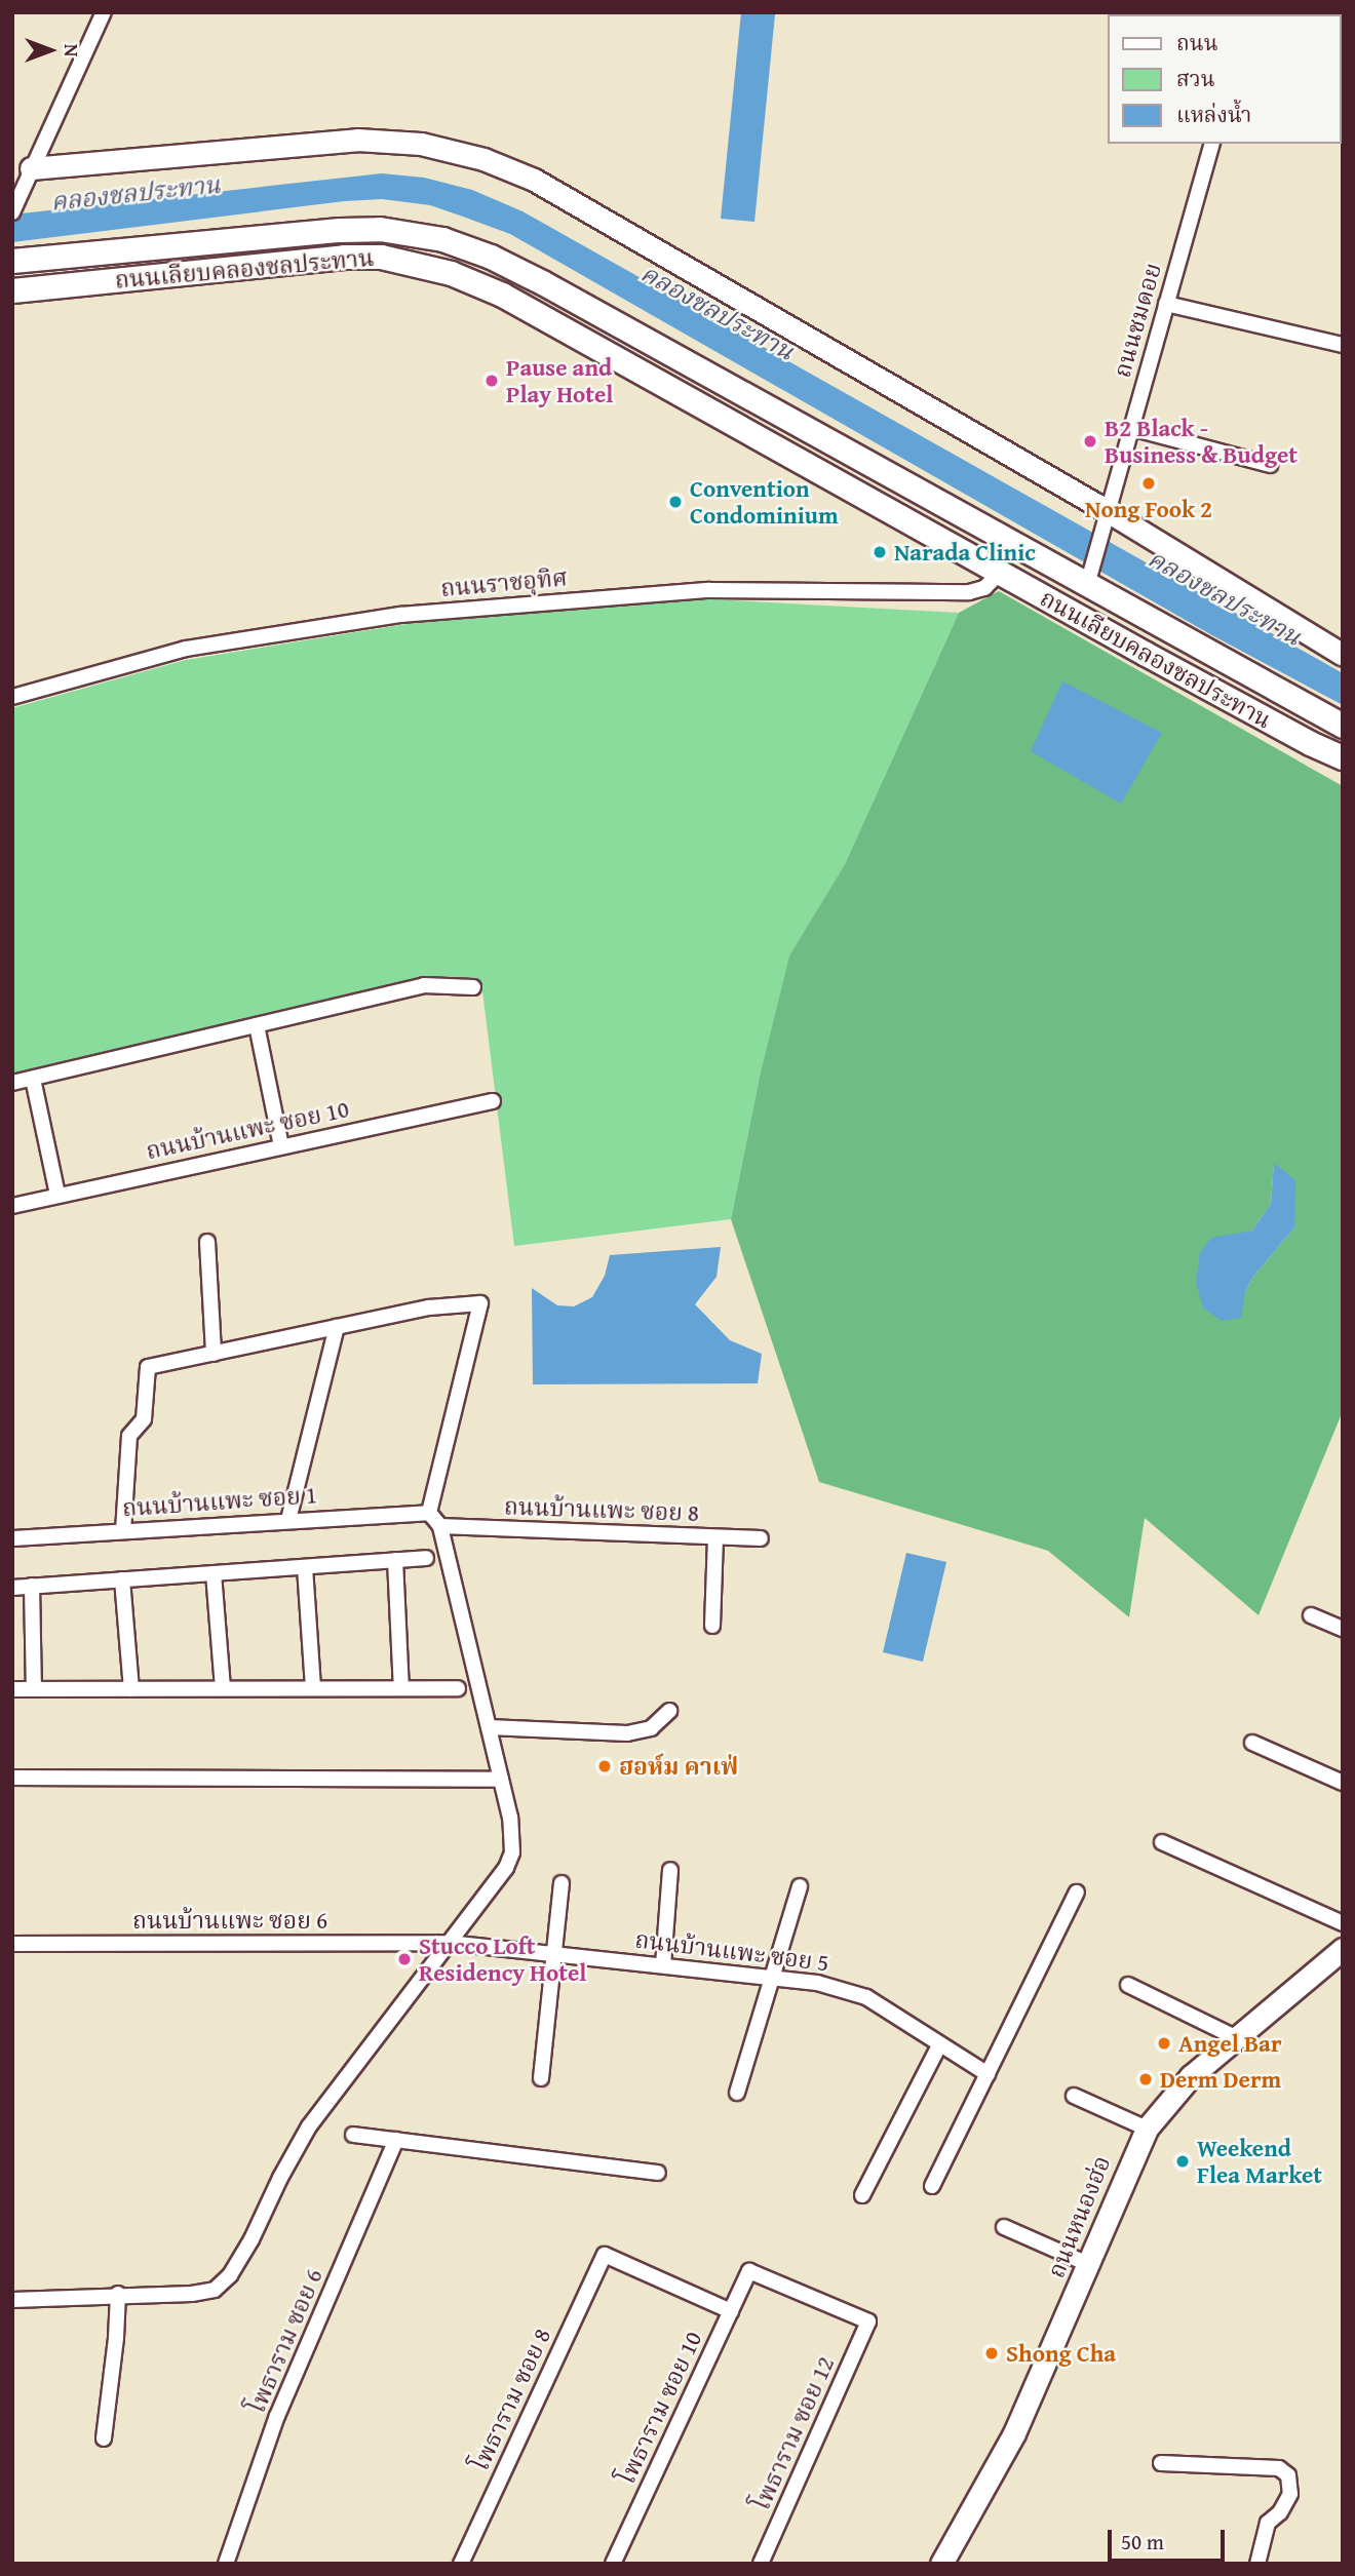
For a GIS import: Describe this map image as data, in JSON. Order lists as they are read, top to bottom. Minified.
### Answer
{"streets":{"main road":["ถนนเลียบคลองชลประทาน","ถนนหนองฮ่อ"],"street":["ถนนชมดอย","ถนนราชอุทิศ","ถนนบ้านแพะ ซอย 10","ถนนบ้านแพะ ซอย 1","ถนนบ้านแพะ ซอย 8","ถนนบ้านแพะ ซอย 6","ถนนบ้านแพะ ซอย 5","โพธาราม ซอย 6","โพธาราม ซอย 8","โพธาราม ซอย 10","โพธาราม ซอย 12"]},"crossings":[["ถนนเลียบคลองชลประทาน","ถนนชมดอย"],["ถนนเลียบคลองชลประทาน","ถนนราชอุทิศ"],["ถนนบ้านแพะ ซอย 6","ถนนบ้านแพะ ซอย 5"],["โพธาราม ซอย 8","โพธาราม ซอย 10"],["โพธาราม ซอย 10","โพธาราม ซอย 12"]],"water":["คลองชลประทาน"],"places":["Pause and Play Hotel","B2 Black - Business & Budget","Nong Fook 2","Convention Condominium","Narada Clinic","ฮอห์ม คาเฟ่","Stucco Loft Residency Hotel","Angel Bar","Derm Derm","Weekend Flea Market","Shong Cha"],"legend":["ถนน","สวน","แหล่งน้ำ"],"scale_bar":"50 m","north":"right"}
